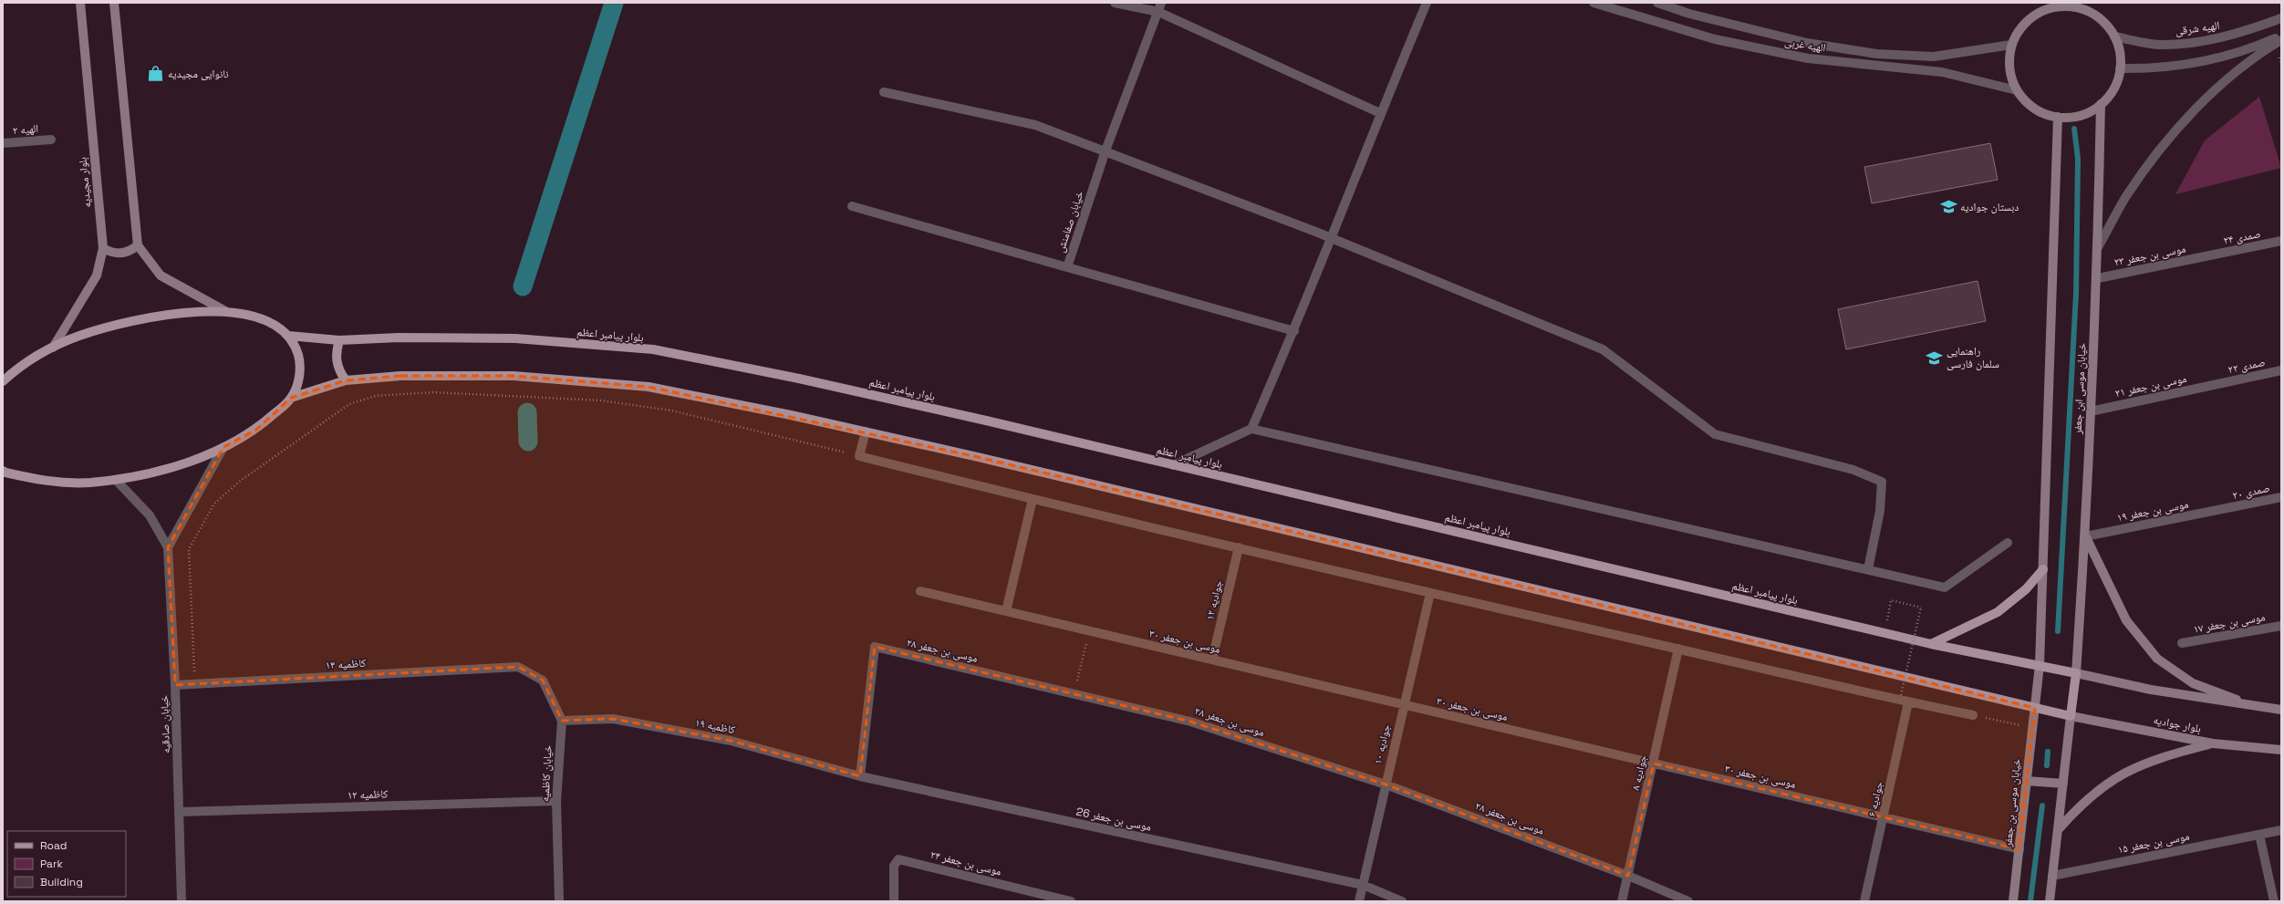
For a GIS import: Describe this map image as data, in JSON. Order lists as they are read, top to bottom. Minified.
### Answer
{"streets":{"main road":["بلوار مجیدیه","بلوار پیامبر اعظم","خیابان موسی ابن جعفر","بلوار جوادیه","خیابان موسی بن جعفر"],"street":["الهیه شرقی","الهیه غربی","الهیه ۲","خیابان صفامنش","صمدی ۲۴","موسی بن جعفر ۲۳","صمدی ۲۲","موسی بن جعفر ۲۱","صمدی ۲۰","موسی بن جعفر ۱۹","جوادیه ۱۲","موسی بن جعفر ۱۷","موسی بن جعفر ۳۰","موسی بن جعفر ۲۸","کاظمیه ۱۴","خیابان صادقیه","کاظمیه ۱۹","جوادیه ۱۰","جوادیه ۸","خیابان کاظمیه","کاظمیه ۱۲","جوادیه ۶","موسی بن جعفر 26","موسی بن جعفر ۱۵","موسی بن جعفر ۲۴"]},"crossings":[["الهیه شرقی","الهیه غربی"],["الهیه شرقی","خیابان موسی ابن جعفر"],["الهیه غربی","خیابان موسی ابن جعفر"],["صمدی ۲۴","موسی بن جعفر ۲۳"],["موسی بن جعفر ۲۳","خیابان موسی ابن جعفر"],["بلوار پیامبر اعظم","خیابان موسی ابن جعفر"],["بلوار پیامبر اعظم","خیابان موسی بن جعفر"],["صمدی ۲۲","موسی بن جعفر ۲۱"],["موسی بن جعفر ۲۱","خیابان موسی ابن جعفر"],["خیابان موسی ابن جعفر","موسی بن جعفر ۱۹"],["صمدی ۲۰","موسی بن جعفر ۱۹"],["جوادیه ۱۲","موسی بن جعفر ۳۰"],["موسی بن جعفر ۳۰","جوادیه ۱۰"],["موسی بن جعفر ۳۰","جوادیه ۸"],["موسی بن جعفر ۳۰","جوادیه ۶"],["موسی بن جعفر ۳۰","خیابان موسی بن جعفر"],["موسی بن جعفر ۲۸","کاظمیه ۱۹"],["موسی بن جعفر ۲۸","جوادیه ۱۰"],["موسی بن جعفر ۲۸","جوادیه ۸"],["موسی بن جعفر ۲۸","موسی بن جعفر 26"],["کاظمیه ۱۴","خیابان صادقیه"],["کاظمیه ۱۴","خیابان کاظمیه"],["خیابان صادقیه","کاظمیه ۱۲"],["کاظمیه ۱۹","خیابان کاظمیه"],["کاظمیه ۱۹","موسی بن جعفر 26"],["جوادیه ۱۰","موسی بن جعفر 26"],["خیابان کاظمیه","کاظمیه ۱۲"]],"places":{"shop":["نانوایی مجیدیه"],"school or university":["دبستان جوادیه","راهنمایی سلمان فارسی"]},"legend":["Road","Park","Building"]}
